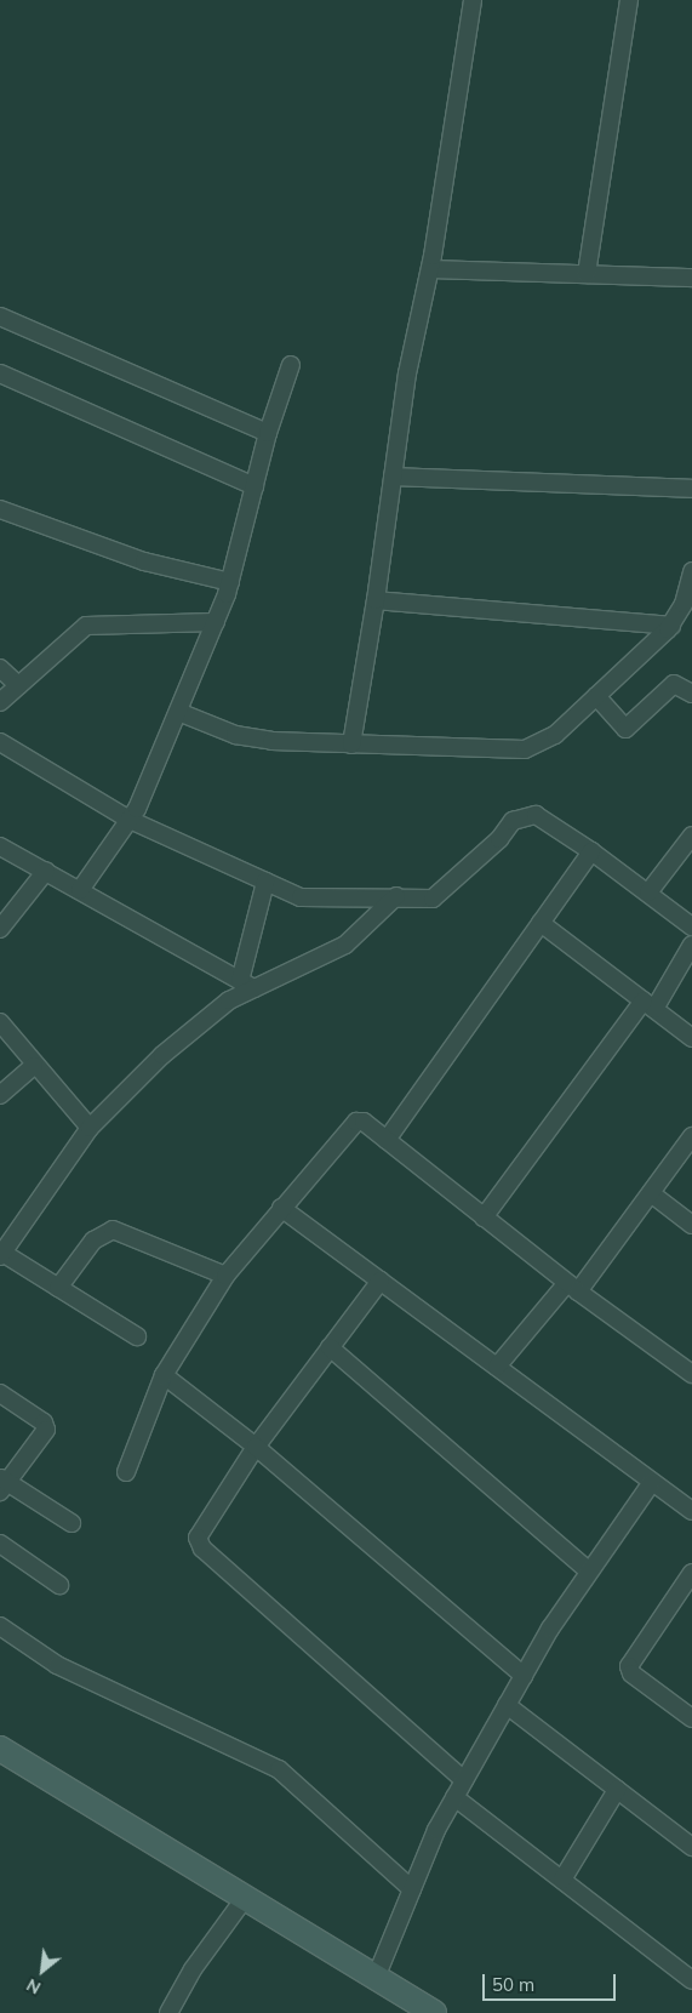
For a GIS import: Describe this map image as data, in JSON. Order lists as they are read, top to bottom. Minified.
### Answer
{"scale_bar":"50 m","north":"bottom left"}
